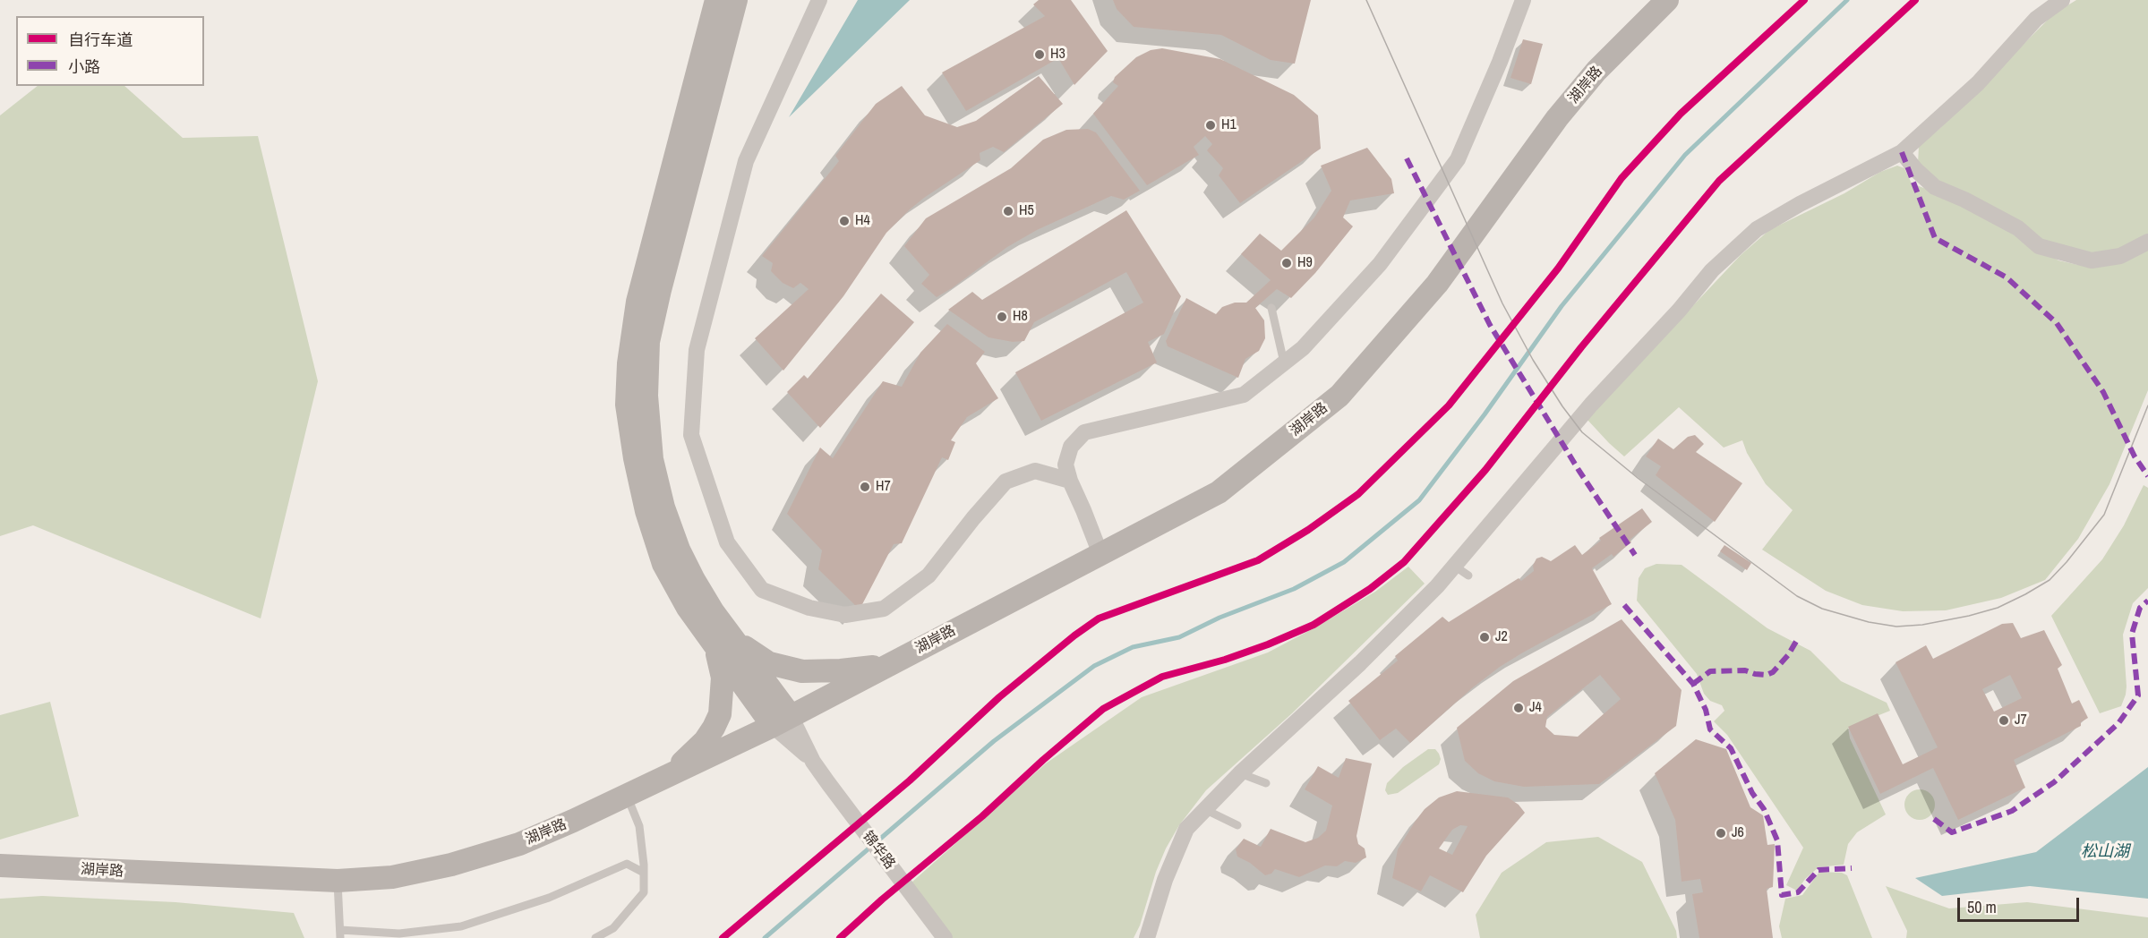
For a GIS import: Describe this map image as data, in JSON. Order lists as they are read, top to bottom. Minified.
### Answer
{"streets":{"street":["湖岸路","锦华路"]},"crossings":[["湖岸路","锦华路"]],"water":["松山湖"],"places":["H3","H1","H5","H4","H9","H8","H7","J2","J4","J7","J6"],"legend":["自行车道","小路"],"scale_bar":"50 m"}
